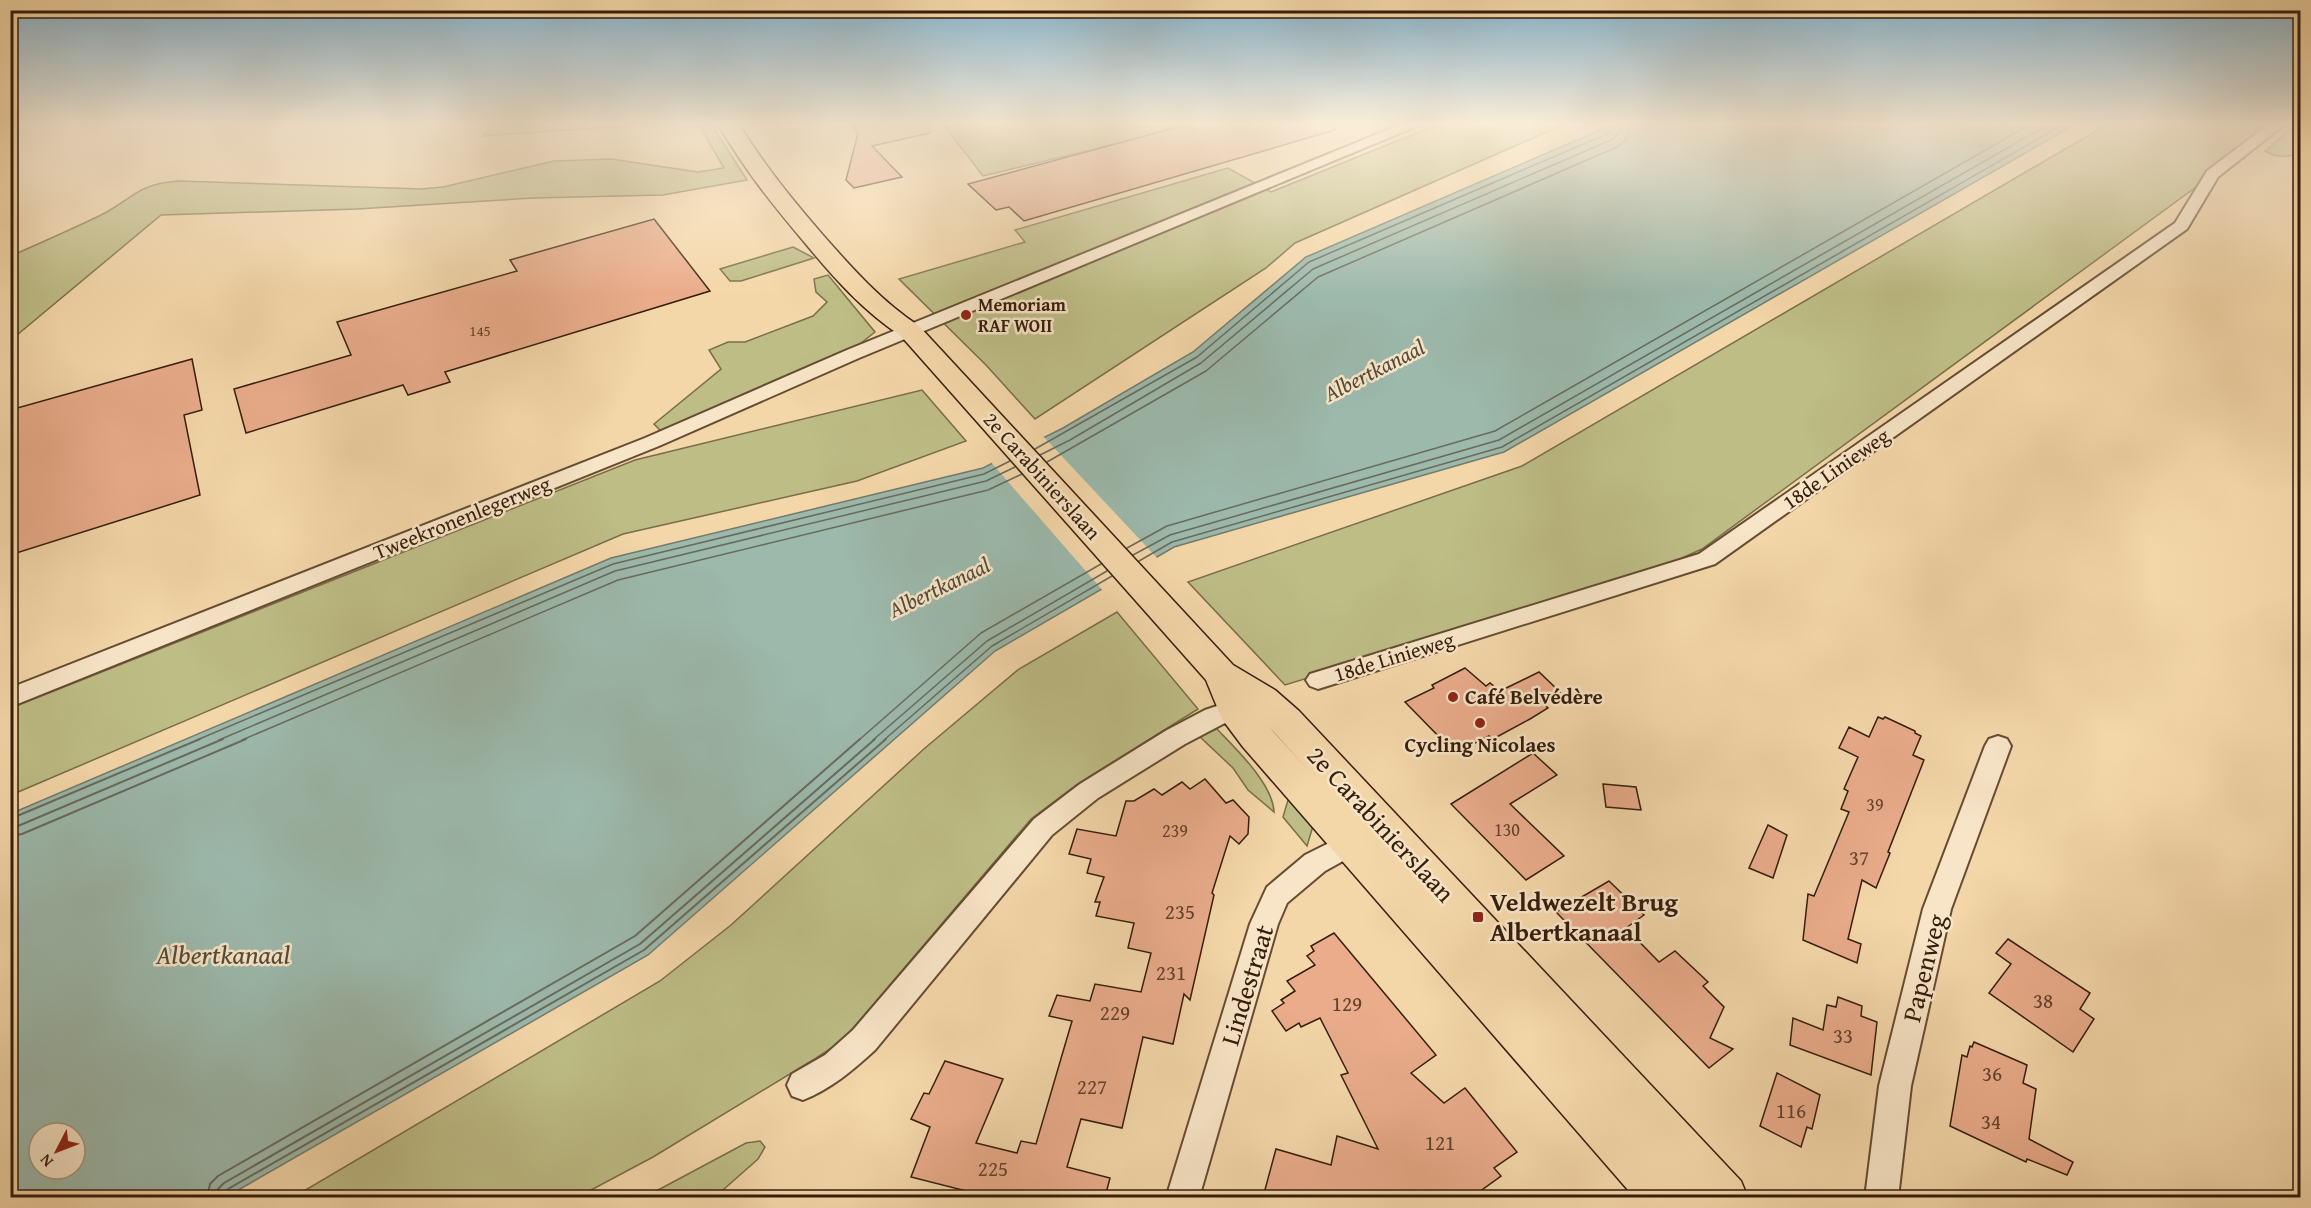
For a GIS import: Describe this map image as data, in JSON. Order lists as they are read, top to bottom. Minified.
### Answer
{"streets":{"main road":["2e Carabinierslaan"],"street":["18de Linieweg","Tweekronenlegerweg","Papenweg","Lindestraat"]},"crossings":[["2e Carabinierslaan","Tweekronenlegerweg"],["2e Carabinierslaan","Lindestraat"]],"water":["Albertkanaal"],"places":{"other":["Memoriam RAF WOII","Café Belvédère","Cycling Nicolaes"],"transit":["Veldwezelt Brug Albertkanaal"]},"house_numbers":["145","39","130","239","37","235","231","38","129","229","33","36","227","116","34","121","225"],"north":"bottom left"}
